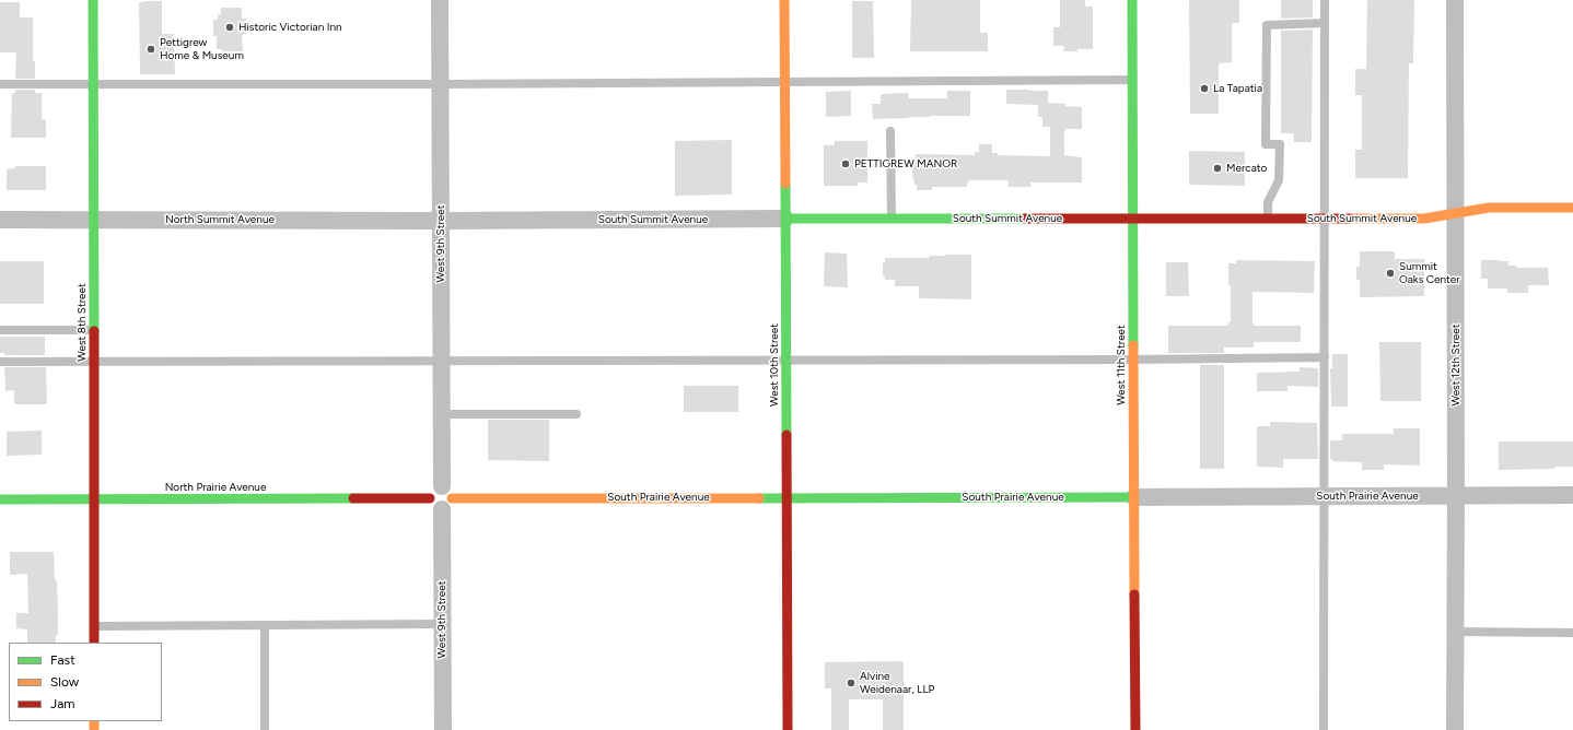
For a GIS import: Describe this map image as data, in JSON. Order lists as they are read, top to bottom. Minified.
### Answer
{"streets":{"street":["South Summit Avenue","North Summit Avenue","West 9th Street","West 8th Street","West 10th Street","West 11th Street","West 12th Street","North Prairie Avenue","South Prairie Avenue"]},"crossings":[["South Summit Avenue","North Summit Avenue"],["South Summit Avenue","West 9th Street"],["South Summit Avenue","West 10th Street"],["South Summit Avenue","West 11th Street"],["South Summit Avenue","West 12th Street"],["North Summit Avenue","West 9th Street"],["North Summit Avenue","West 8th Street"],["West 9th Street","North Prairie Avenue"],["West 9th Street","South Prairie Avenue"],["West 8th Street","North Prairie Avenue"],["West 10th Street","South Prairie Avenue"],["West 11th Street","South Prairie Avenue"],["West 12th Street","South Prairie Avenue"],["North Prairie Avenue","South Prairie Avenue"]],"places":["Historic Victorian Inn","Pettigrew Home & Museum","La Tapatia","PETTIGREW MANOR","Mercato","Summit Oaks Center","Alvine Weidenaar, LLP"],"legend":["Fast","Slow","Jam"]}
